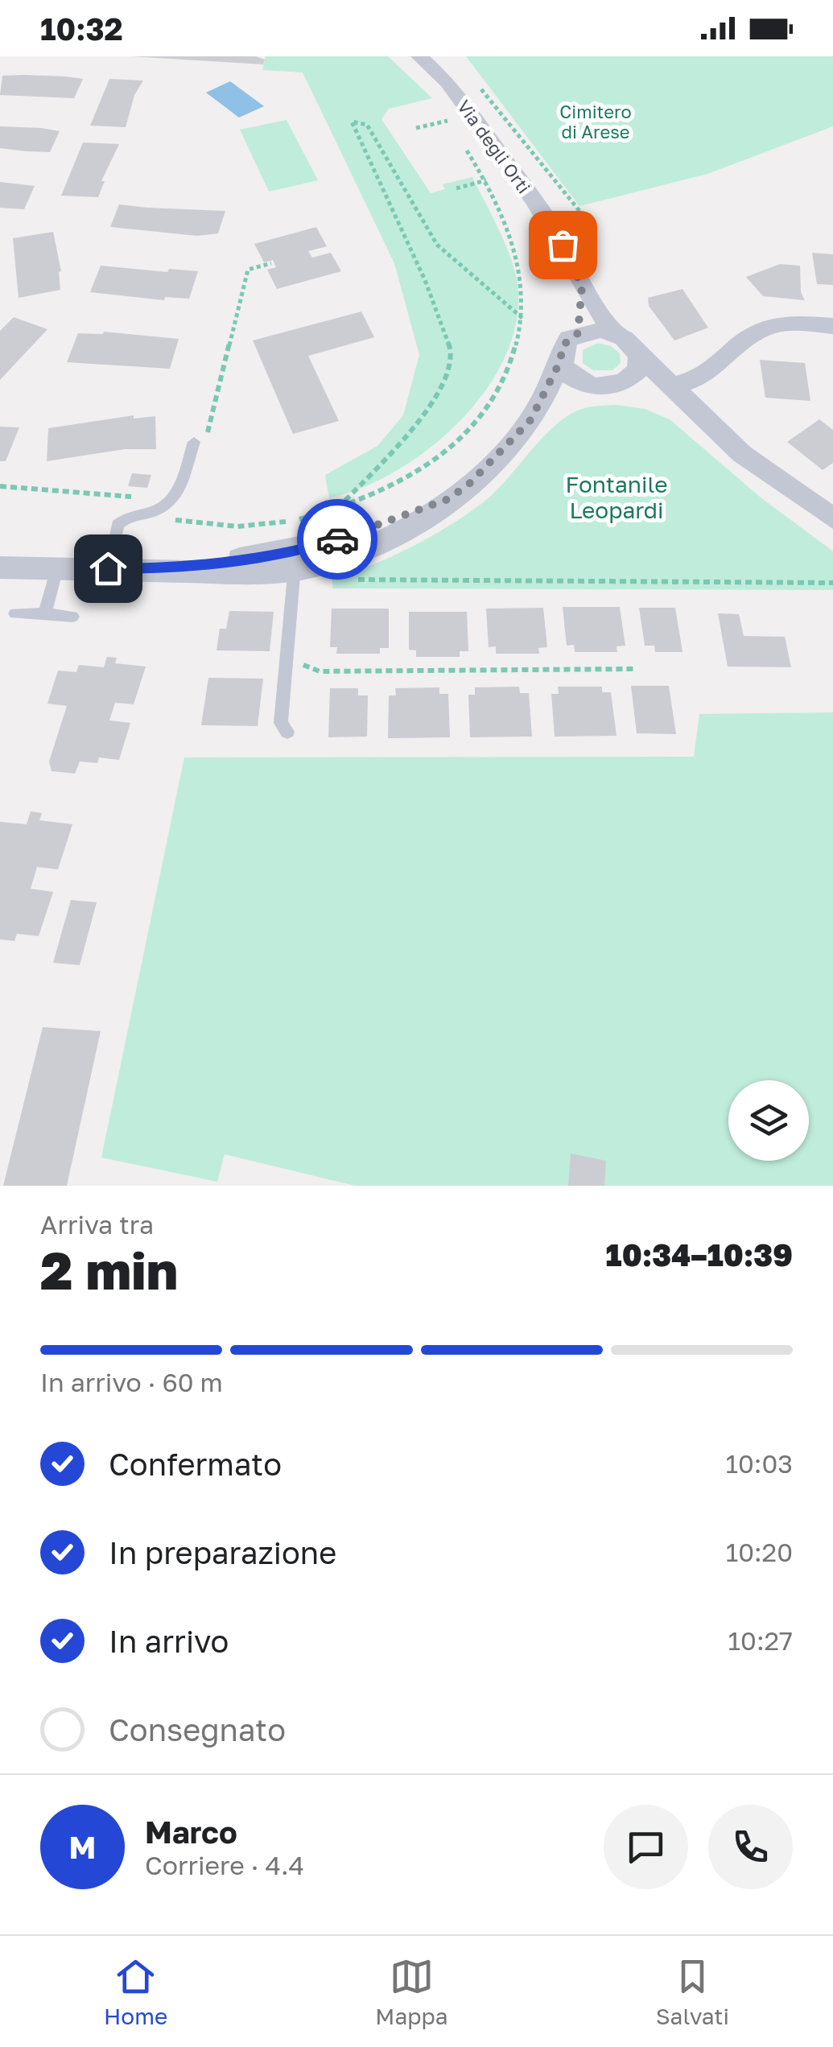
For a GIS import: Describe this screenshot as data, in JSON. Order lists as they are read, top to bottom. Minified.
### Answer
{"streets":{"street":["Via degli Orti"]},"parks":["Cimitero di Arese","Fontanile Leopardi"],"page":{"status":"10:32","heading":["2 min","Arriva tra","10:34–10:39"],"panel":["Marco","Corriere · 4.4"],"bar":"In arrivo · 60 m","list":[["Confermato","10:03"],["In preparazione","10:20"],["In arrivo","10:27"],"Consegnato"],"round":"M","tabs":["Home","Mappa","Salvati"]}}
